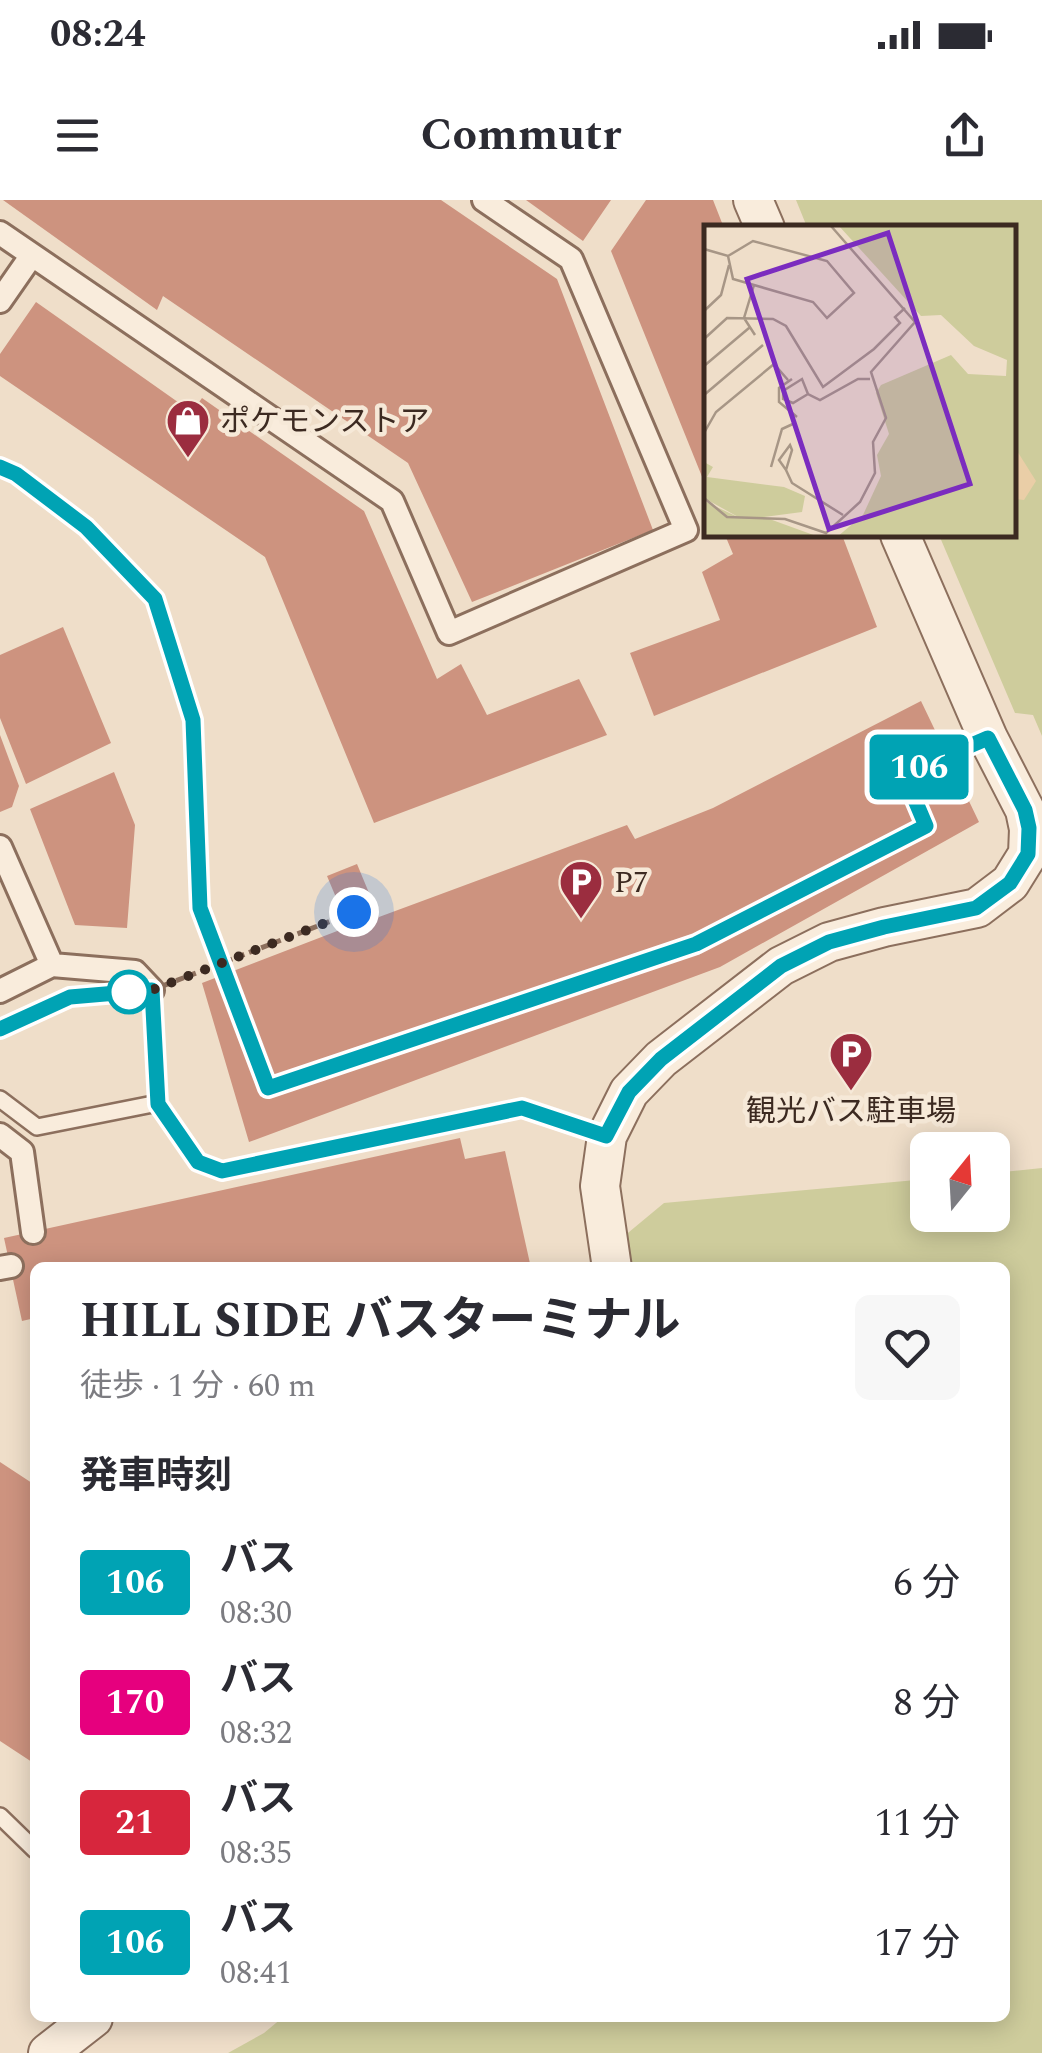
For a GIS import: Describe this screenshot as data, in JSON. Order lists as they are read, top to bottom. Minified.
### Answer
{"places":{"shop":["ポケモンストア"],"parking":["P7","観光バス駐車場"]},"lines":["bus line 106"],"north":"top","page":{"status":"08:24","header":"Commutr","on_map":"106","heading":[["HILL SIDE バスターミナル","徒歩 · 1 分 · 60 m"],"発車時刻"],"list":[{"mark":"106","name":"バス","note":"08:30","value":"6 分"},{"mark":"170","name":"バス","note":"08:32","value":"8 分"},{"mark":"21","name":"バス","note":"08:35","value":"11 分"},{"mark":"106","name":"バス","note":"08:41","value":"17 分"}]}}
